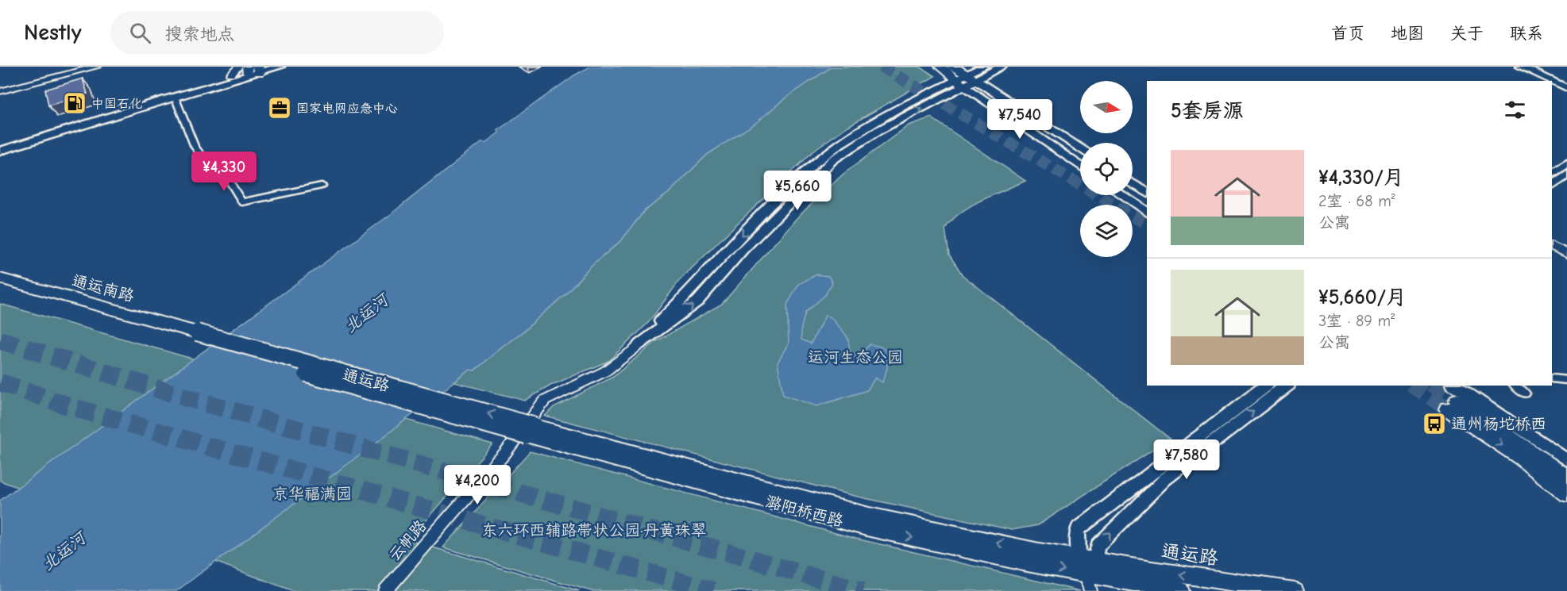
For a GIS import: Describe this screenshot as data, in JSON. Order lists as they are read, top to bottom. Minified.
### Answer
{"streets":{"main road":["通运南路","通运路","潞阳桥西路"],"street":["云帆路"]},"crossings":[["通运南路","通运路"],["通运路","潞阳桥西路"]],"water":["北运河"],"parks":["运河生态公园","京华福满园","东六环西辅路带状公园·丹黄珠翠"],"places":{"fuel station":["中国石化"],"office":["国家电网应急中心"],"bus stop":["通州杨坨桥西"]},"north":"right","page":{"header":"Nestly","search":"搜索地点","nav":["首页","地图","关于","联系"],"heading":"5套房源","price":["¥7,540","¥4,330","¥5,660","¥7,580","¥4,200"],"list":[{"name":"¥4,330/月","note":"2室 · 68 m² · 公寓"},{"name":"¥5,660/月","note":"3室 · 89 m² · 公寓"}]}}
